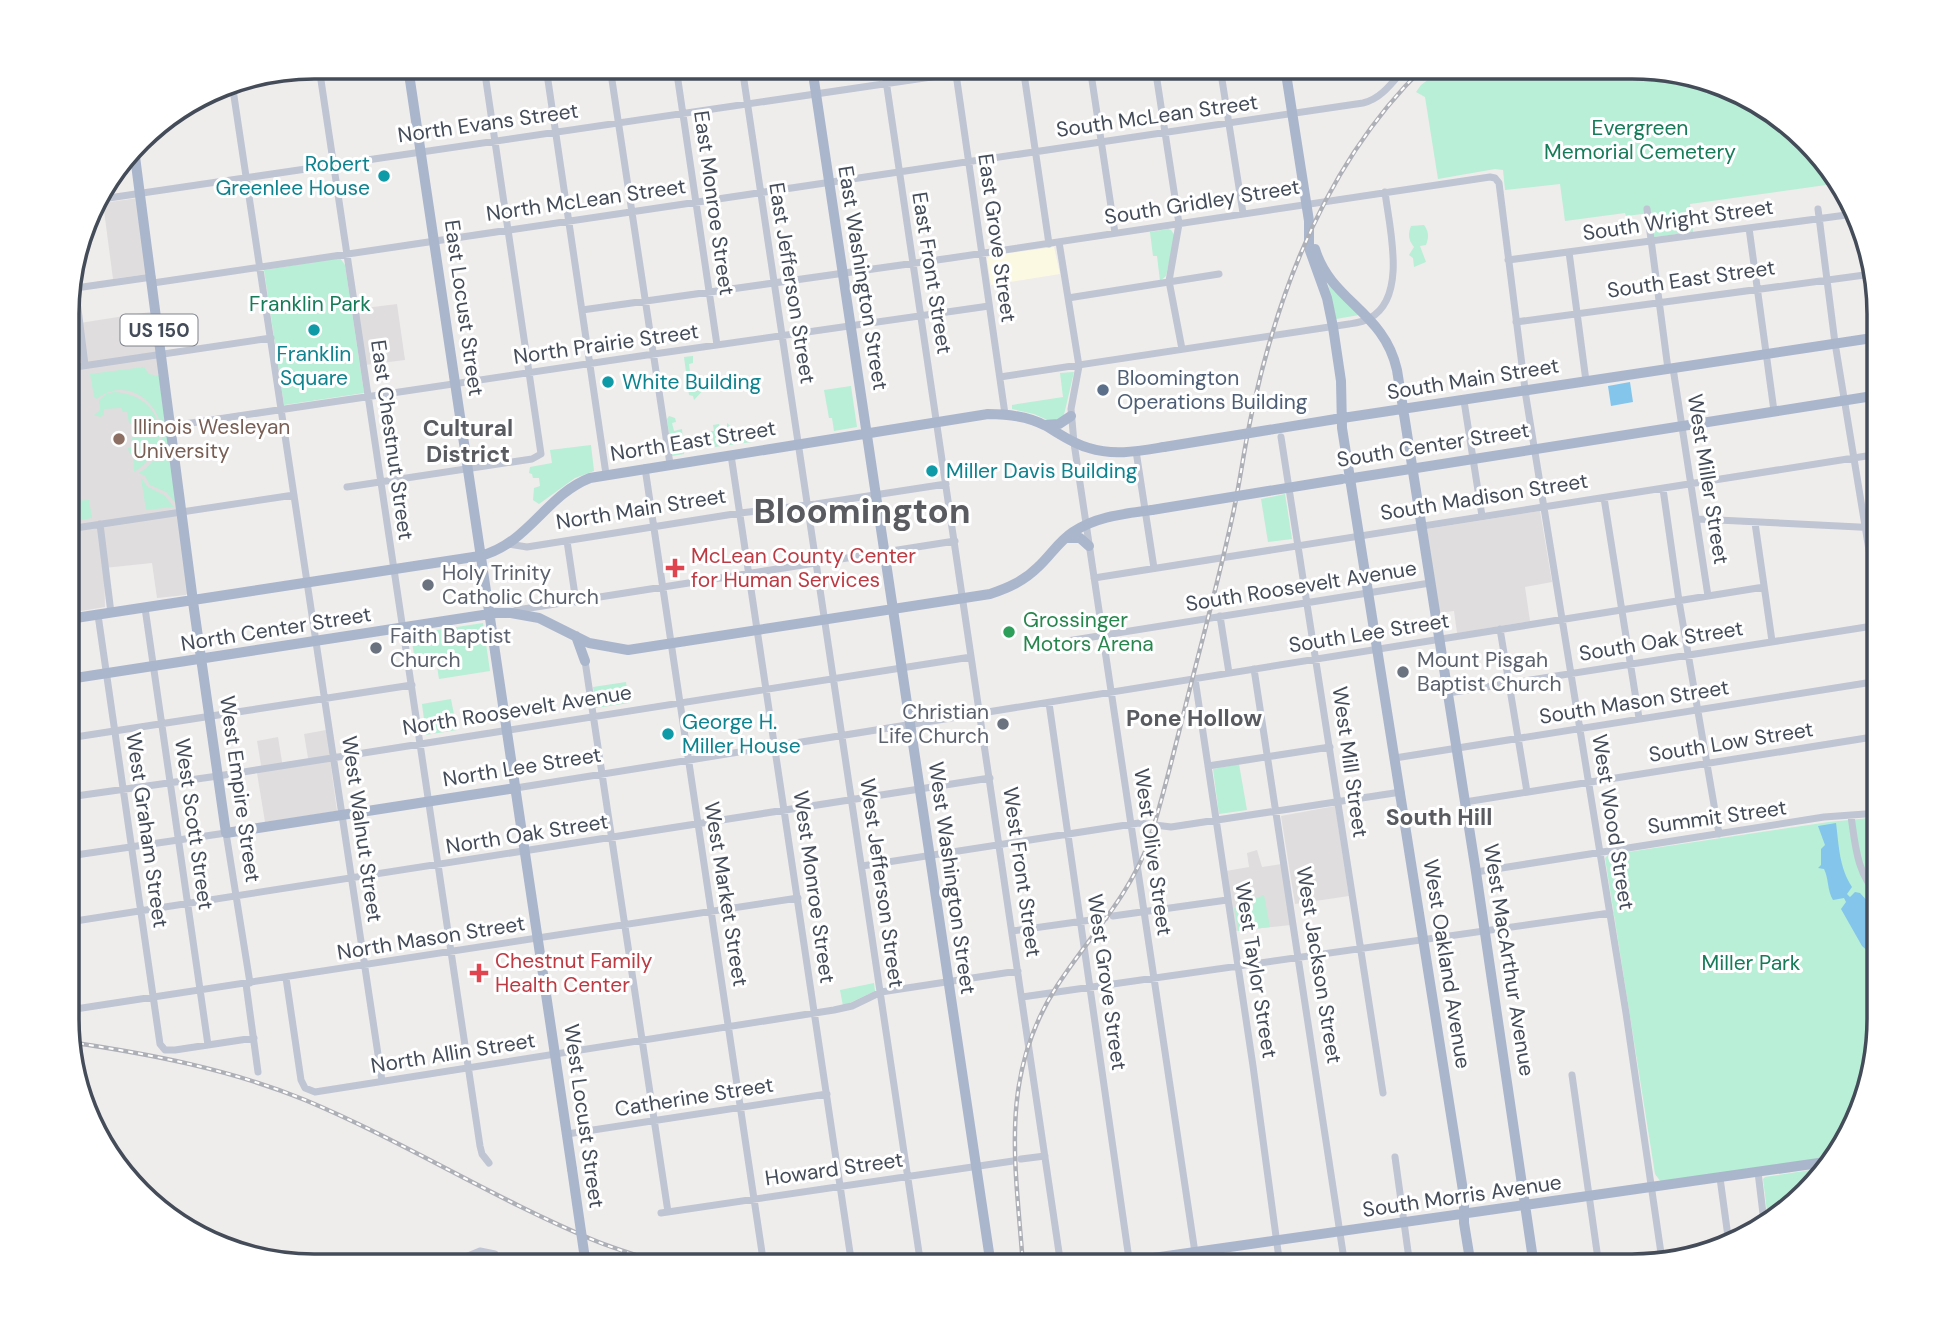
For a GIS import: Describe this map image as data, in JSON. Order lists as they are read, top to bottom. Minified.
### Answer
{"streets":{"main road":["East Washington Street","East Locust Street","US 150","South Main Street","North East Street","South Center Street","North Center Street","North Lee Street","West Empire Street","West Washington Street","West MacArthur Avenue","West Oakland Avenue","West Locust Street","South Morris Avenue"],"street":["South McLean Street","North Evans Street","North McLean Street","South Gridley Street","East Monroe Street","South Wright Street","East Grove Street","East Front Street","South East Street","East Jefferson Street","North Prairie Street","East Chestnut Street","West Miller Street","South Madison Street","North Main Street","South Roosevelt Avenue","South Lee Street","South Oak Street","South Mason Street","North Roosevelt Avenue","South Low Street","West Mill Street","Summit Street","West Wood Street","West Scott Street","West Walnut Street","West Graham Street","North Oak Street","West Olive Street","West Front Street","West Jefferson Street","West Monroe Street","West Market Street","North Mason Street","West Jackson Street","West Taylor Street","West Grove Street","North Allin Street","Catherine Street","Howard Street"]},"crossings":[["South McLean Street","North McLean Street"],["South McLean Street","East Grove Street"],["South McLean Street","East Front Street"],["North Evans Street","East Monroe Street"],["North Evans Street","East Front Street"],["North Evans Street","East Washington Street"],["North Evans Street","East Jefferson Street"],["North Evans Street","East Locust Street"],["North Evans Street","US 150"],["North Evans Street","East Chestnut Street"],["North Evans Street","West Walnut Street"],["North McLean Street","East Monroe Street"],["North McLean Street","East Front Street"],["North McLean Street","East Washington Street"],["North McLean Street","East Jefferson Street"],["North McLean Street","East Locust Street"],["North McLean Street","US 150"],["North McLean Street","East Chestnut Street"],["North McLean Street","West Walnut Street"],["South Gridley Street","East Monroe Street"],["South Gridley Street","East Grove Street"],["South Gridley Street","East Front Street"],["South Gridley Street","East Washington Street"],["South Gridley Street","East Jefferson Street"],["South Gridley Street","West Wood Street"],["South Gridley Street","West Olive Street"],["East Monroe Street","North Prairie Street"],["South Wright Street","West Miller Street"],["South Wright Street","West Wood Street"],["East Grove Street","North Prairie Street"],["East Front Street","North Prairie Street"],["East Front Street","North East Street"],["East Front Street","North Main Street"],["East Front Street","West Front Street"],["East Washington Street","North Prairie Street"],["East Washington Street","North East Street"],["East Washington Street","North Main Street"],["East Washington Street","West Washington Street"],["South East Street","West Miller Street"],["South East Street","West Wood Street"],["East Jefferson Street","North Prairie Street"],["East Jefferson Street","North East Street"],["East Jefferson Street","North Main Street"],["East Jefferson Street","West Jefferson Street"],["East Locust Street","North Prairie Street"],["East Locust Street","North East Street"],["East Locust Street","West Locust Street"],["US 150","North Prairie Street"],["US 150","West Empire Street"],["North Prairie Street","East Chestnut Street"],["North Prairie Street","West Walnut Street"],["South Main Street","West Miller Street"],["South Main Street","West Wood Street"],["South Main Street","West Olive Street"],["South Main Street","West MacArthur Avenue"],["South Main Street","West Oakland Avenue"],["East Chestnut Street","North Center Street"],["East Chestnut Street","North Roosevelt Avenue"],["East Chestnut Street","North Lee Street"],["East Chestnut Street","North Oak Street"],["East Chestnut Street","North Mason Street"],["East Chestnut Street","North Allin Street"],["North East Street","North Main Street"],["North East Street","West Market Street"],["North East Street","West Locust Street"],["South Center Street","West Miller Street"],["South Center Street","North Center Street"],["South Center Street","West Wood Street"],["South Center Street","West Olive Street"],["South Center Street","West Front Street"],["South Center Street","West MacArthur Avenue"],["South Center Street","West Oakland Avenue"],["West Miller Street","South Madison Street"],["West Miller Street","South Lee Street"],["South Madison Street","West Mill Street"],["South Madison Street","West Wood Street"],["South Madison Street","West Olive Street"],["South Madison Street","West MacArthur Avenue"],["South Madison Street","West Oakland Avenue"],["North Main Street","West Front Street"],["North Main Street","West Washington Street"],["North Main Street","West Jefferson Street"],["North Main Street","West Monroe Street"],["North Main Street","West Market Street"],["South Roosevelt Avenue","West Mill Street"],["South Roosevelt Avenue","West Olive Street"],["South Roosevelt Avenue","West MacArthur Avenue"],["South Roosevelt Avenue","West Oakland Avenue"],["North Center Street","West Empire Street"],["North Center Street","West Scott Street"],["North Center Street","West Walnut Street"],["North Center Street","West Graham Street"],["North Center Street","West Front Street"],["North Center Street","West Washington Street"],["North Center Street","West Jefferson Street"],["North Center Street","West Monroe Street"],["North Center Street","West Market Street"],["North Center Street","West Locust Street"],["South Lee Street","West Mill Street"],["South Lee Street","North Lee Street"],["South Lee Street","West Wood Street"],["South Lee Street","West Olive Street"],["South Lee Street","West Front Street"],["South Lee Street","West MacArthur Avenue"],["South Lee Street","West Oakland Avenue"],["South Lee Street","West Jackson Street"],["South Lee Street","West Taylor Street"],["South Lee Street","West Grove Street"],["South Oak Street","West Wood Street"],["South Oak Street","West MacArthur Avenue"],["South Mason Street","West Wood Street"],["South Mason Street","West MacArthur Avenue"],["South Mason Street","West Oakland Avenue"],["North Roosevelt Avenue","West Empire Street"],["North Roosevelt Avenue","West Scott Street"],["North Roosevelt Avenue","West Walnut Street"],["North Roosevelt Avenue","West Graham Street"],["North Roosevelt Avenue","West Front Street"],["North Roosevelt Avenue","West Washington Street"],["North Roosevelt Avenue","West Jefferson Street"],["North Roosevelt Avenue","West Monroe Street"],["North Roosevelt Avenue","West Market Street"],["North Roosevelt Avenue","West Locust Street"],["South Low Street","West Wood Street"],["South Low Street","West MacArthur Avenue"],["North Lee Street","West Empire Street"],["North Lee Street","West Scott Street"],["North Lee Street","West Walnut Street"],["North Lee Street","West Graham Street"],["North Lee Street","West Front Street"],["North Lee Street","West Washington Street"],["North Lee Street","West Jefferson Street"],["North Lee Street","West Monroe Street"],["North Lee Street","West Market Street"],["North Lee Street","West Locust Street"],["West Empire Street","North Oak Street"],["West Empire Street","North Mason Street"],["Summit Street","West Wood Street"],["Summit Street","West MacArthur Avenue"],["West Wood Street","South Morris Avenue"],["West Scott Street","West Graham Street"],["West Scott Street","North Oak Street"],["West Scott Street","North Mason Street"],["West Walnut Street","North Oak Street"],["West Walnut Street","North Mason Street"],["West Walnut Street","North Allin Street"],["West Graham Street","North Oak Street"],["West Graham Street","North Mason Street"],["North Oak Street","West Front Street"],["North Oak Street","West Washington Street"],["North Oak Street","West Jefferson Street"],["North Oak Street","West Monroe Street"],["North Oak Street","West Market Street"],["North Oak Street","West Locust Street"],["West Olive Street","South Morris Avenue"],["West Front Street","North Allin Street"],["West Front Street","Howard Street"],["West Washington Street","North Allin Street"],["West Washington Street","Howard Street"],["West Jefferson Street","North Allin Street"],["West Jefferson Street","Howard Street"],["West Monroe Street","North Mason Street"],["West Monroe Street","North Allin Street"],["West Monroe Street","Catherine Street"],["West Monroe Street","Howard Street"],["West Market Street","North Mason Street"],["West Market Street","North Allin Street"],["West Market Street","Catherine Street"],["West Market Street","Howard Street"],["North Mason Street","North Allin Street"],["North Mason Street","West Locust Street"],["West MacArthur Avenue","West Oakland Avenue"],["West MacArthur Avenue","South Morris Avenue"],["West Oakland Avenue","South Morris Avenue"],["West Jackson Street","South Morris Avenue"],["West Taylor Street","South Morris Avenue"],["North Allin Street","West Locust Street"],["Catherine Street","West Locust Street"],["Catherine Street","Howard Street"]],"districts":["Cultural District","Bloomington","Pone Hollow","South Hill"],"parks":["Evergreen Memorial Cemetery","Franklin Park","Miller Park"],"places":{"other":["Robert Greenlee House","Franklin Square","White Building","Bloomington Operations Building","Illinois Wesleyan University","Miller Davis Building","Holy Trinity Catholic Church","Grossinger Motors Arena","Faith Baptist Church","Mount Pisgah Baptist Church","Christian Life Church","George H. Miller House"],"health":["McLean County Center for Human Services","Chestnut Family Health Center"]}}
